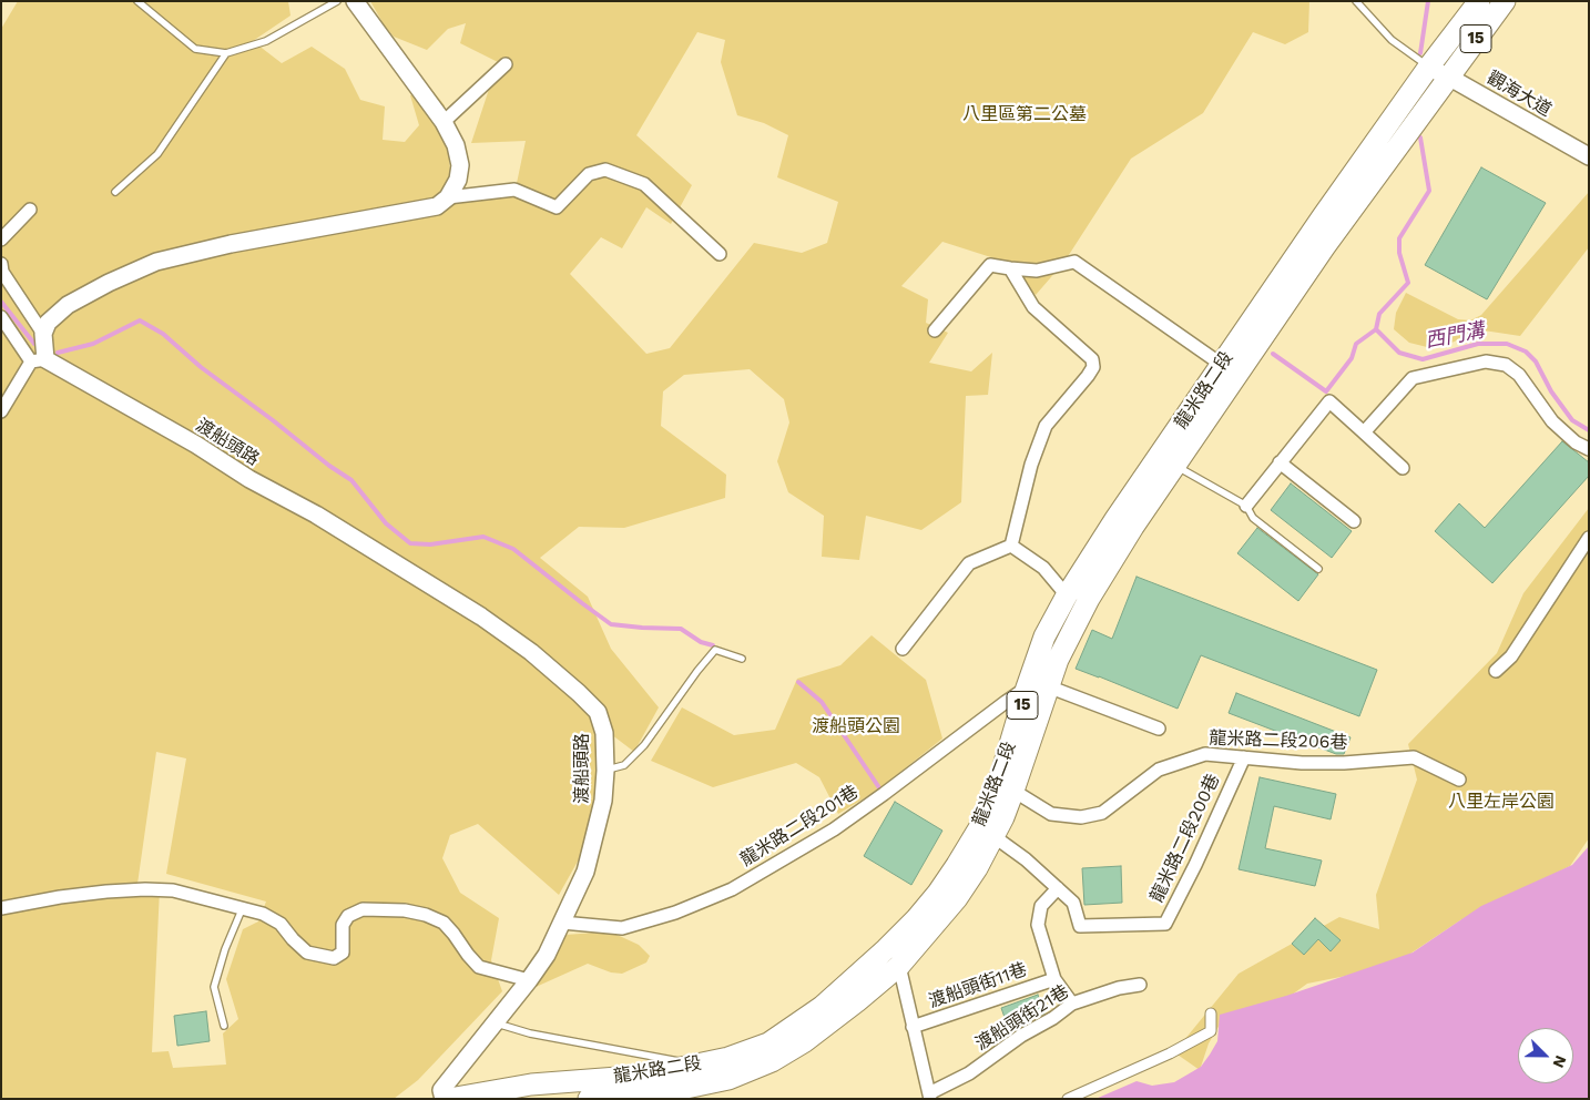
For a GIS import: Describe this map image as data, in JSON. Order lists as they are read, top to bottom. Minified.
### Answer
{"streets":{"main road":["15","龍米路二段"],"street":["觀海大道","渡船頭路","龍米路二段206巷","龍米路二段201巷","龍米路二段200巷","渡船頭街11巷","渡船頭街21巷"]},"crossings":[["15","觀海大道"],["15","龍米路二段"],["觀海大道","龍米路二段"],["龍米路二段","龍米路二段206巷"],["龍米路二段","龍米路二段201巷"],["龍米路二段","龍米路二段200巷"],["渡船頭路","龍米路二段201巷"],["龍米路二段206巷","龍米路二段200巷"]],"water":["西門溝"],"parks":["八里區第二公墓","渡船頭公園","八里左岸公園"],"north":"bottom right"}
